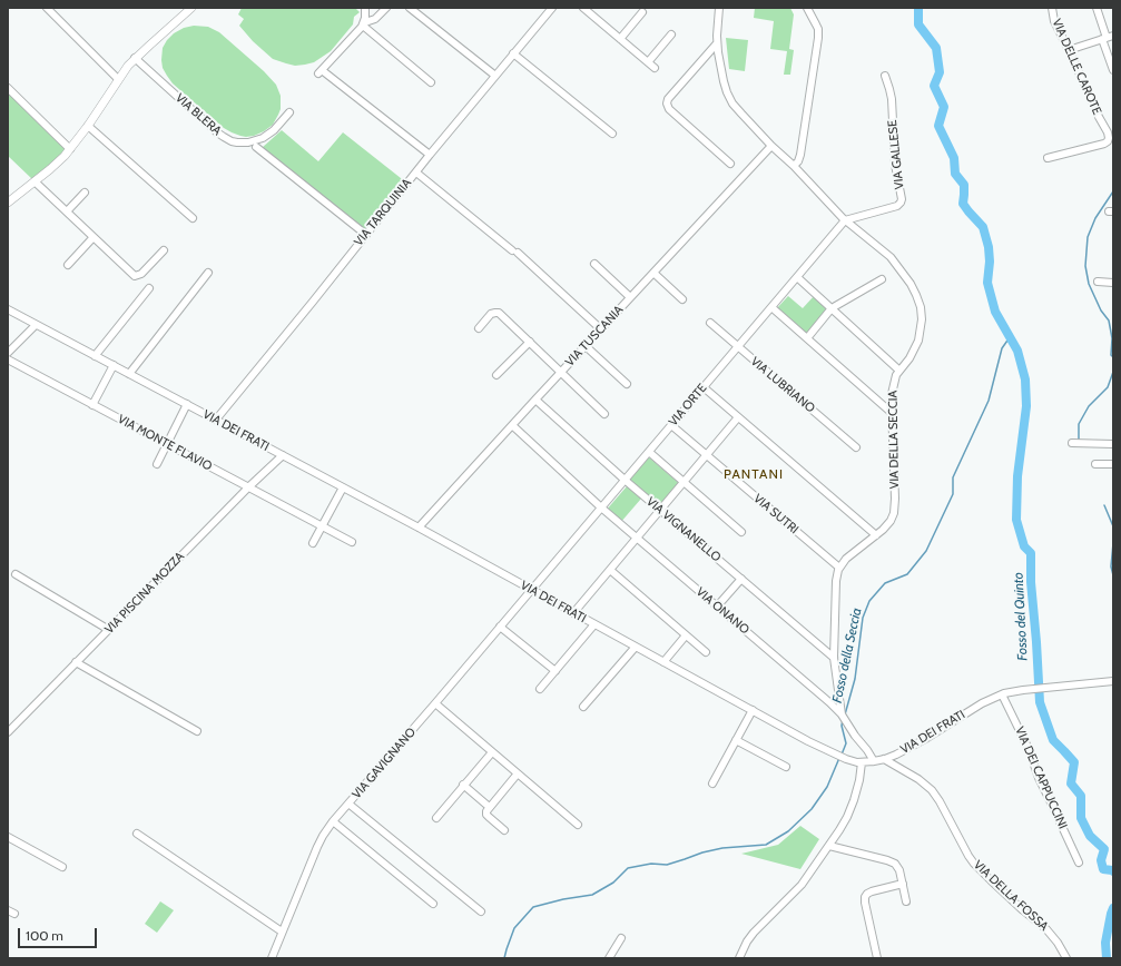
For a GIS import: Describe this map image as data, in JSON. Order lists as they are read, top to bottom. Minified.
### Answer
{"streets":{"street":["VIA DELLE CAROTE","VIA BLERA","VIA GALLESE","VIA TARQUINIA","VIA TUSCANIA","VIA LUBRIANO","VIA ORTE","VIA DEI FRATI","VIA DELLA SECCIA","VIA MONTE FLAVIO","VIA SUTRI","VIA VIGNANELLO","VIA PISCINA MOZZA","VIA ONANO","VIA GAVIGNANO","VIA DEI CAPPUCCINI","VIA DELLA FOSSA"]},"crossings":[["VIA GALLESE","VIA ORTE"],["VIA GALLESE","VIA DELLA SECCIA"],["VIA TARQUINIA","VIA DEI FRATI"],["VIA TUSCANIA","VIA DEI FRATI"],["VIA TUSCANIA","VIA DELLA SECCIA"],["VIA TUSCANIA","VIA VIGNANELLO"],["VIA TUSCANIA","VIA ONANO"],["VIA LUBRIANO","VIA ORTE"],["VIA ORTE","VIA DEI FRATI"],["VIA ORTE","VIA DELLA SECCIA"],["VIA ORTE","VIA SUTRI"],["VIA ORTE","VIA VIGNANELLO"],["VIA ORTE","VIA ONANO"],["VIA ORTE","VIA GAVIGNANO"],["VIA DEI FRATI","VIA PISCINA MOZZA"],["VIA DEI FRATI","VIA GAVIGNANO"],["VIA DEI FRATI","VIA DEI CAPPUCCINI"],["VIA DEI FRATI","VIA DELLA FOSSA"],["VIA DELLA SECCIA","VIA SUTRI"],["VIA MONTE FLAVIO","VIA PISCINA MOZZA"]],"districts":["PANTANI"],"water":["Fosso del Quinto","Fosso della Seccia"],"scale_bar":"100 m"}
